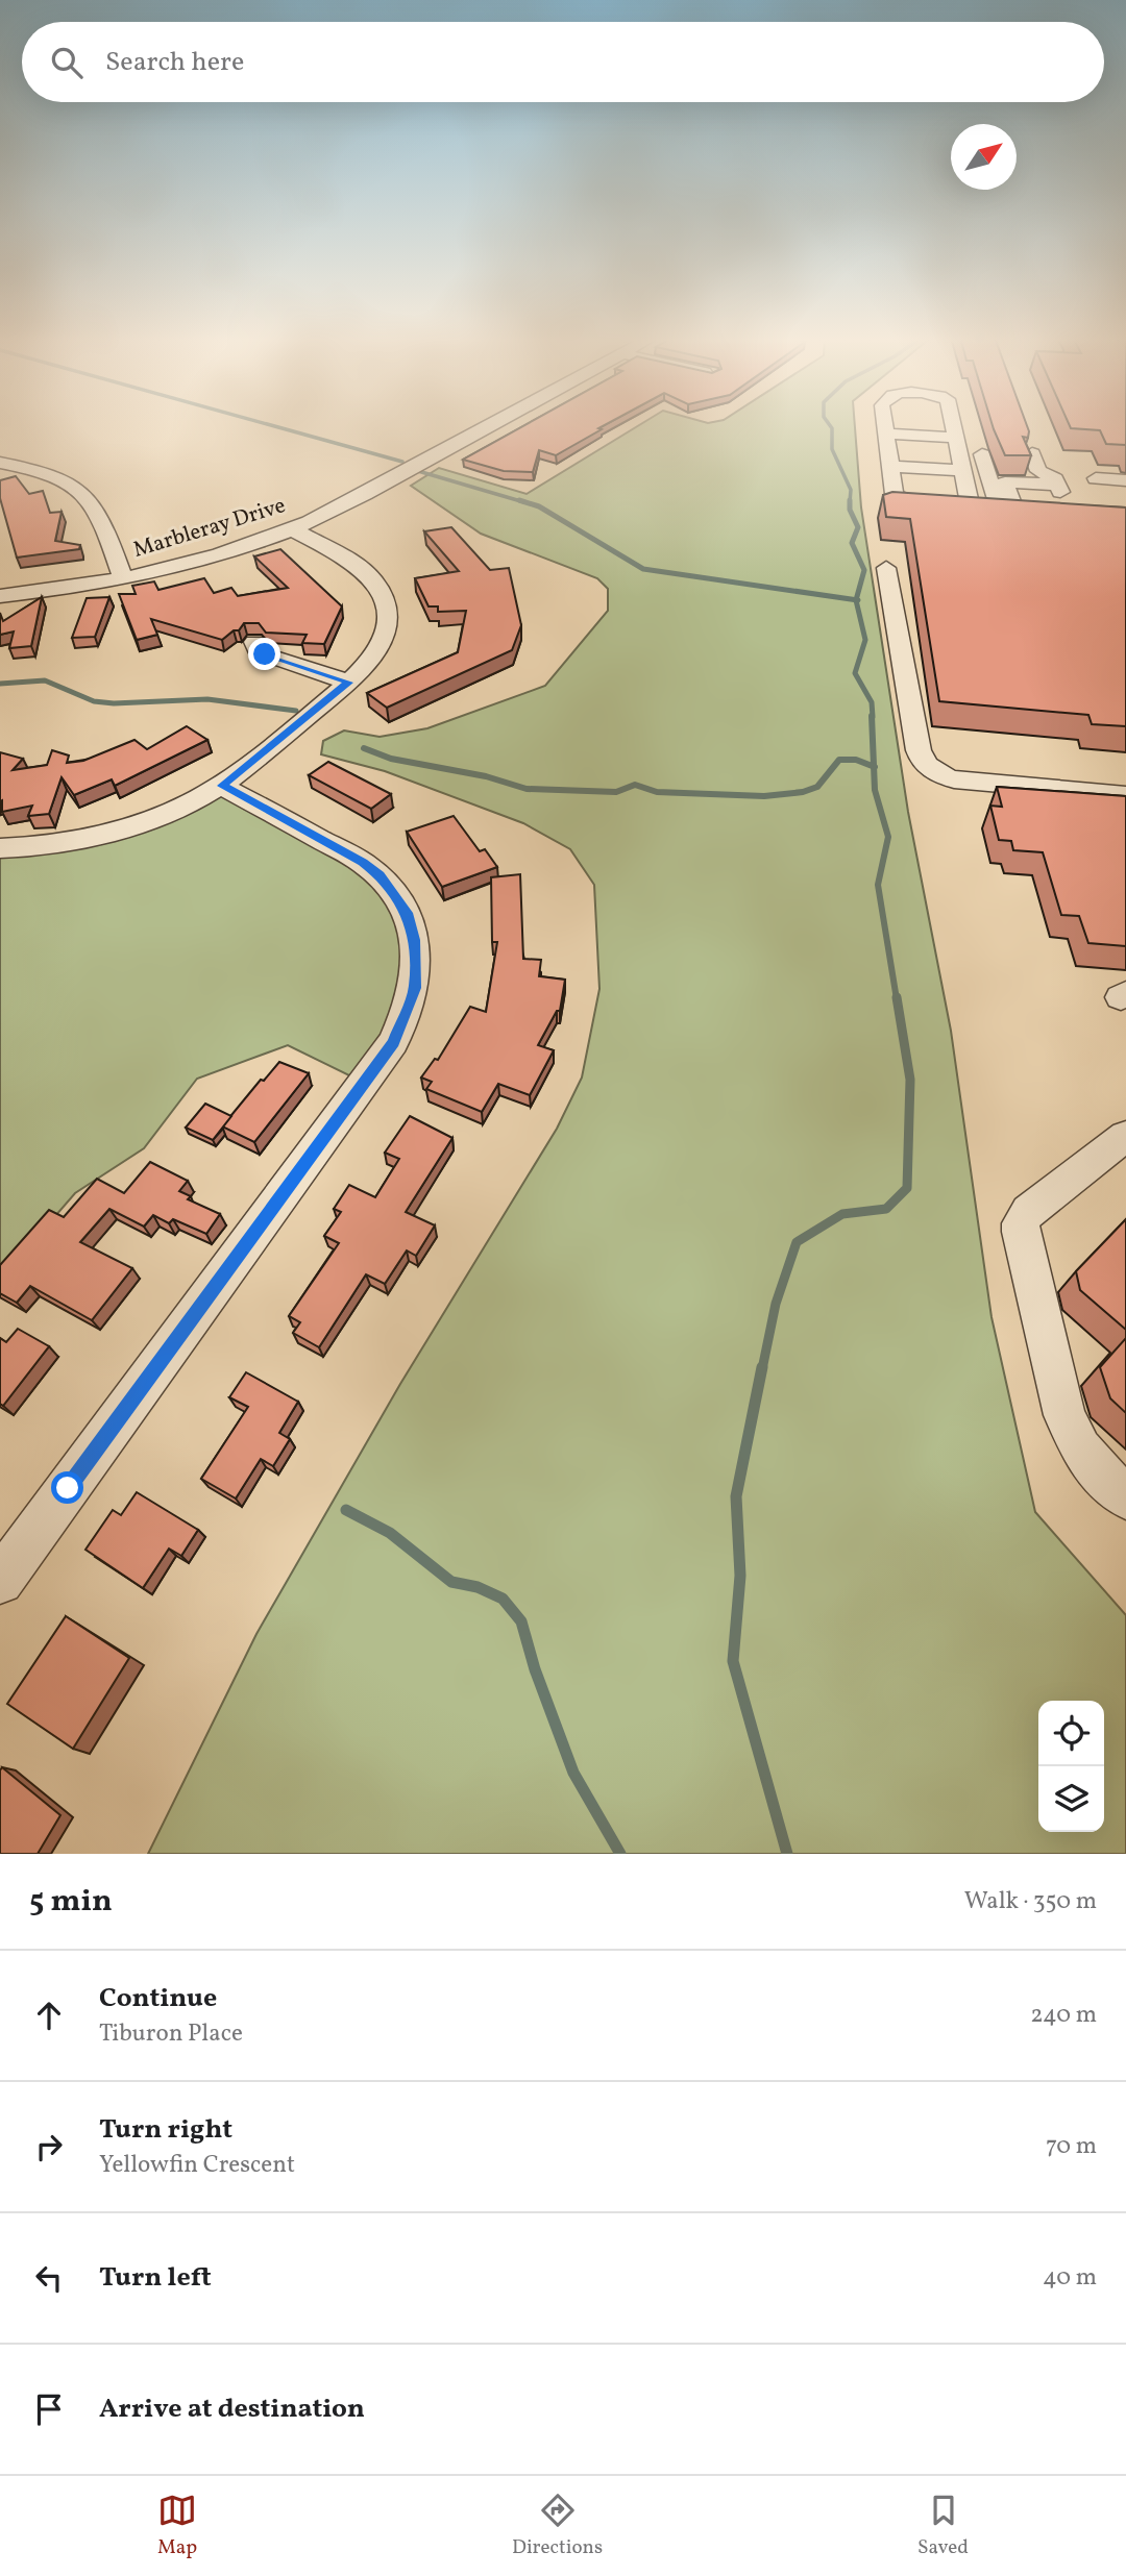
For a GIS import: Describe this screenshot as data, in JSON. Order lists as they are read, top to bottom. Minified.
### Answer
{"streets":{"street":["Marbleray Drive"]},"north":"top right","page":{"search":"Search here","heading":["5 min","Walk · 350 m"],"list":[["Continue","Tiburon Place","240 m"],["Turn right","Yellowfin Crescent","70 m"],["Turn left","40 m"],"Arrive at destination"],"nav":["Map","Directions","Saved"]}}
